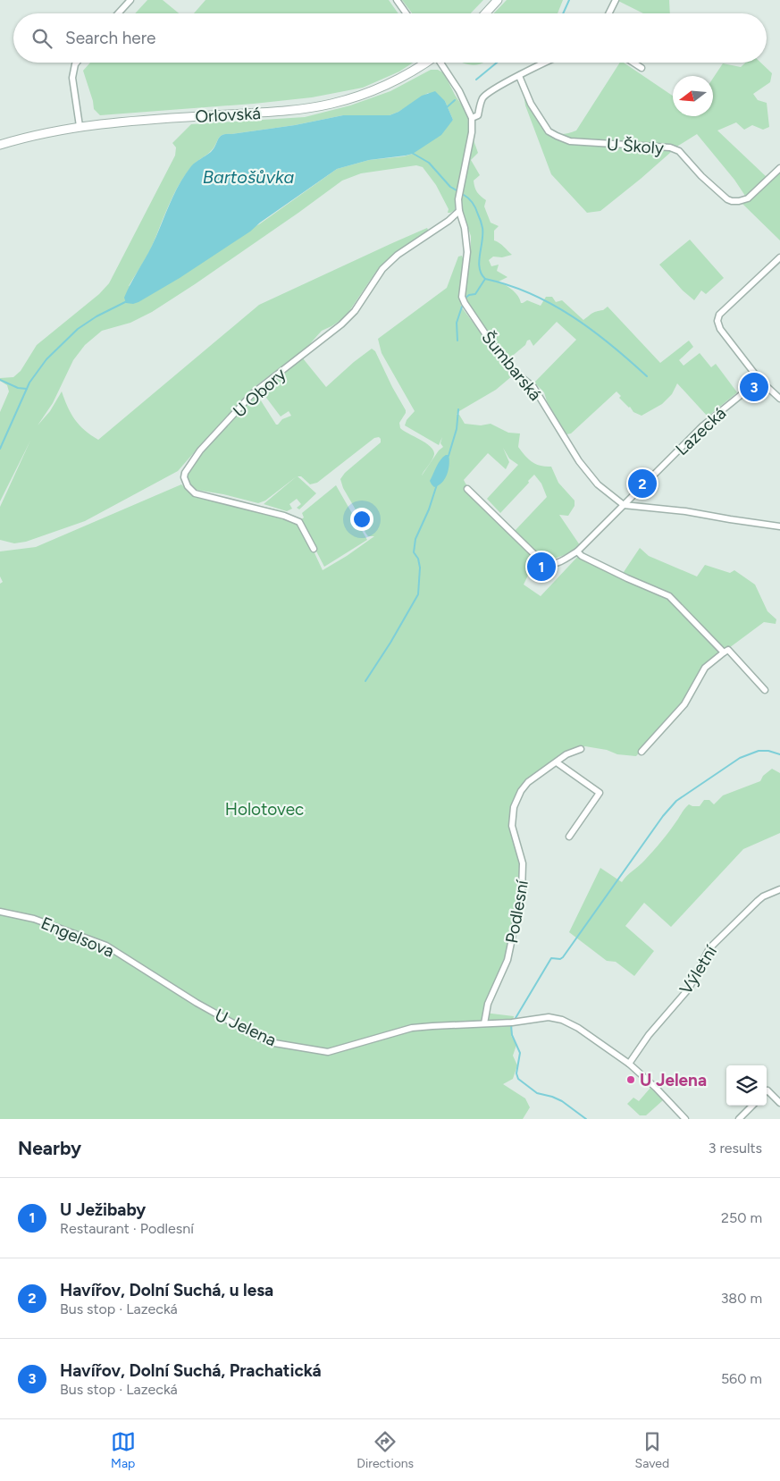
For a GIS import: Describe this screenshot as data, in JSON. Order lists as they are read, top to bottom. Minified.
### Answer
{"streets":{"street":["Orlovská","U Školy","Šumbarská","U Obory","Lazecká","Podlesní","Engelsova","Výletní","U Jelena"]},"crossings":[["Šumbarská","U Obory"],["Šumbarská","Lazecká"],["Podlesní","U Jelena"],["Engelsova","U Jelena"],["Výletní","U Jelena"]],"water":["Bartošůvka"],"parks":["Holotovec"],"places":["U Jelena"],"north":"left","page":{"search":"Search here","pins":["3","2","1"],"heading":["Nearby","3 results"],"list":[{"mark":"1","name":"U Ježibaby","note":"Restaurant · Podlesní","value":"250 m"},{"mark":"2","name":"Havířov, Dolní Suchá, u lesa","note":"Bus stop · Lazecká","value":"380 m"},{"mark":"3","name":"Havířov, Dolní Suchá, Prachatická","note":"Bus stop · Lazecká","value":"560 m"}],"nav":["Map","Directions","Saved"]}}
